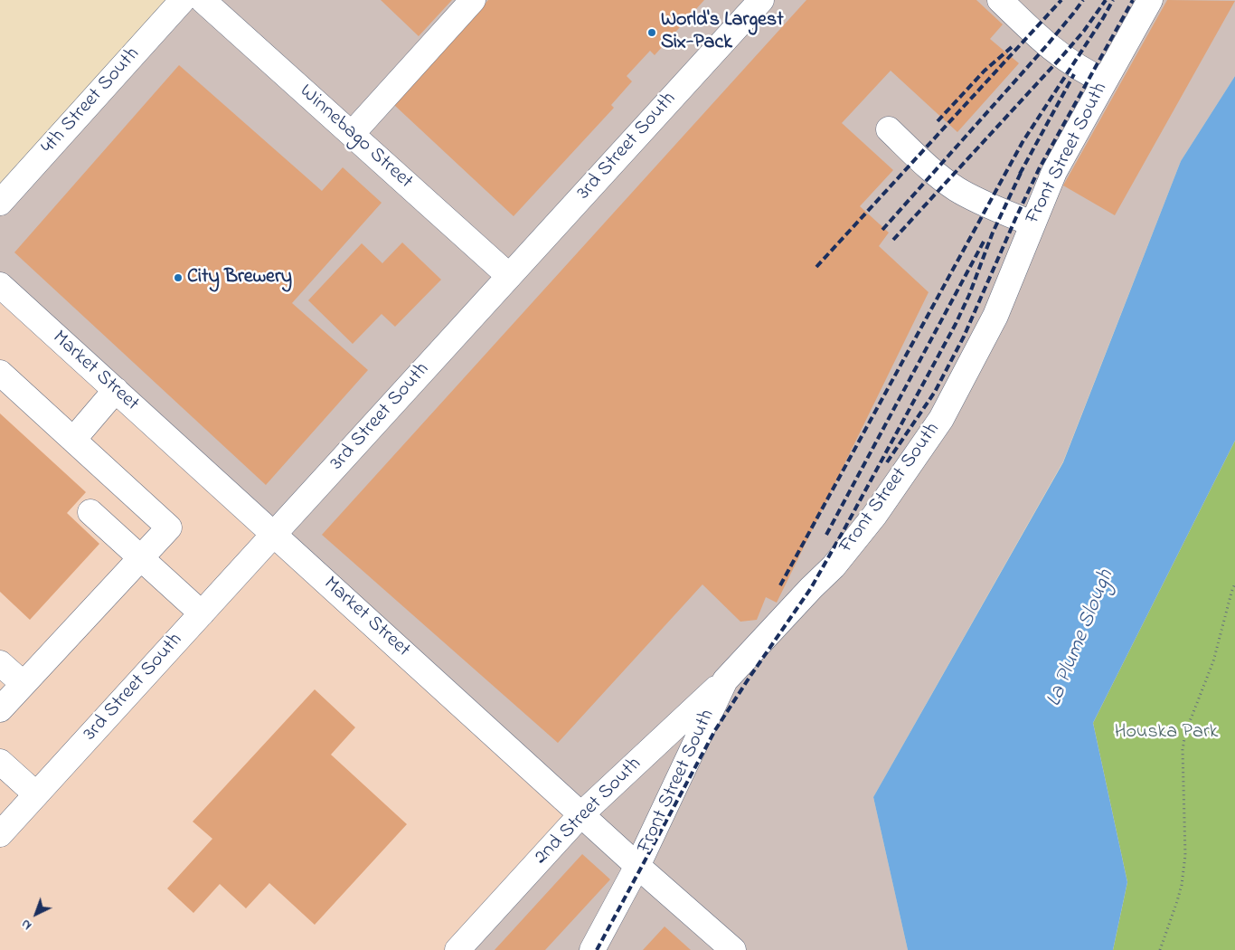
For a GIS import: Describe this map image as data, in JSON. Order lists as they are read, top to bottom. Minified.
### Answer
{"streets":{"main road":["4th Street South","Winnebago Street","3rd Street South","Front Street South","Market Street","2nd Street South"]},"crossings":[["Winnebago Street","3rd Street South"],["3rd Street South","Market Street"],["Front Street South","Market Street"],["Front Street South","2nd Street South"],["Market Street","2nd Street South"]],"water":["La Plume Slough"],"parks":["Houska Park"],"places":["World's Largest Six-Pack","City Brewery"],"north":"bottom left"}
